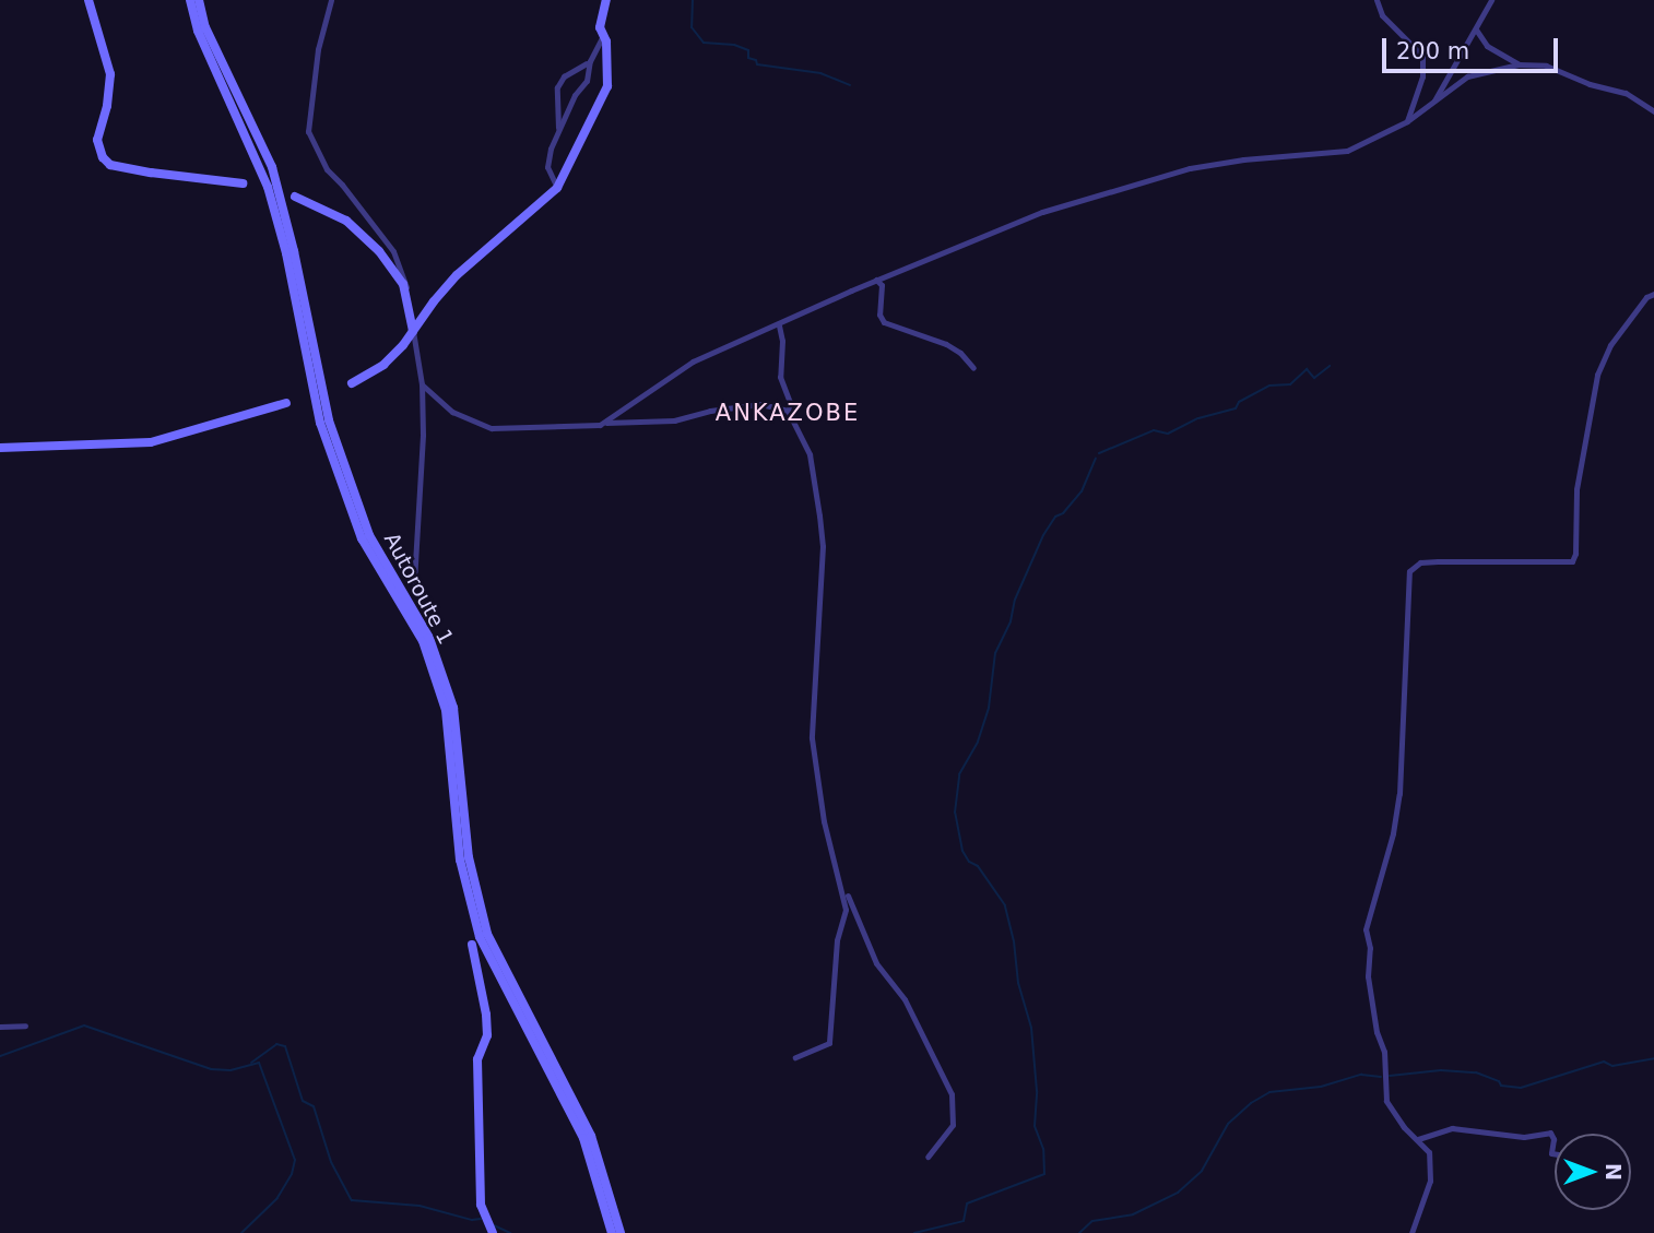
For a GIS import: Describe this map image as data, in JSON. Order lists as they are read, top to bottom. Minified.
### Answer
{"streets":{"main road":["Autoroute 1"]},"districts":["ANKAZOBE"],"scale_bar":"200 m","north":"right"}
